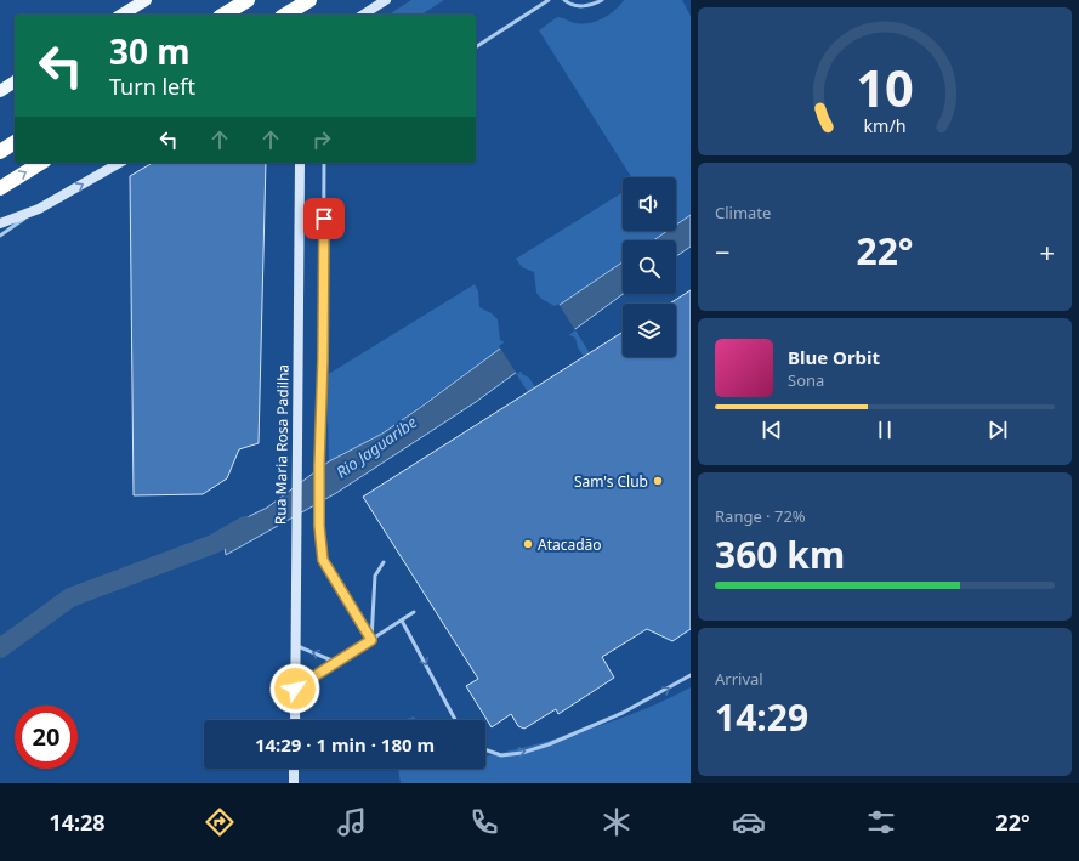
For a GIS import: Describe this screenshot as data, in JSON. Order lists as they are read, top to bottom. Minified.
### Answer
{"streets":{"main road":["Rua Maria Rosa Padilha"]},"water":["Rio Jaguaribe"],"places":["Sam's Club","Atacadão"],"page":{"turn":["30 m","Turn left"],"tile":["Climate",["Range · 72%","360 km"],["Arrival","14:29"]],"heat":["−","22°","+"],"song":["Blue Orbit","Sona"],"limit":"20","trip":"14:29 · 1 min · 180 m","tabs":["14:28","22°"],"gauge":["10","km/h"]}}
